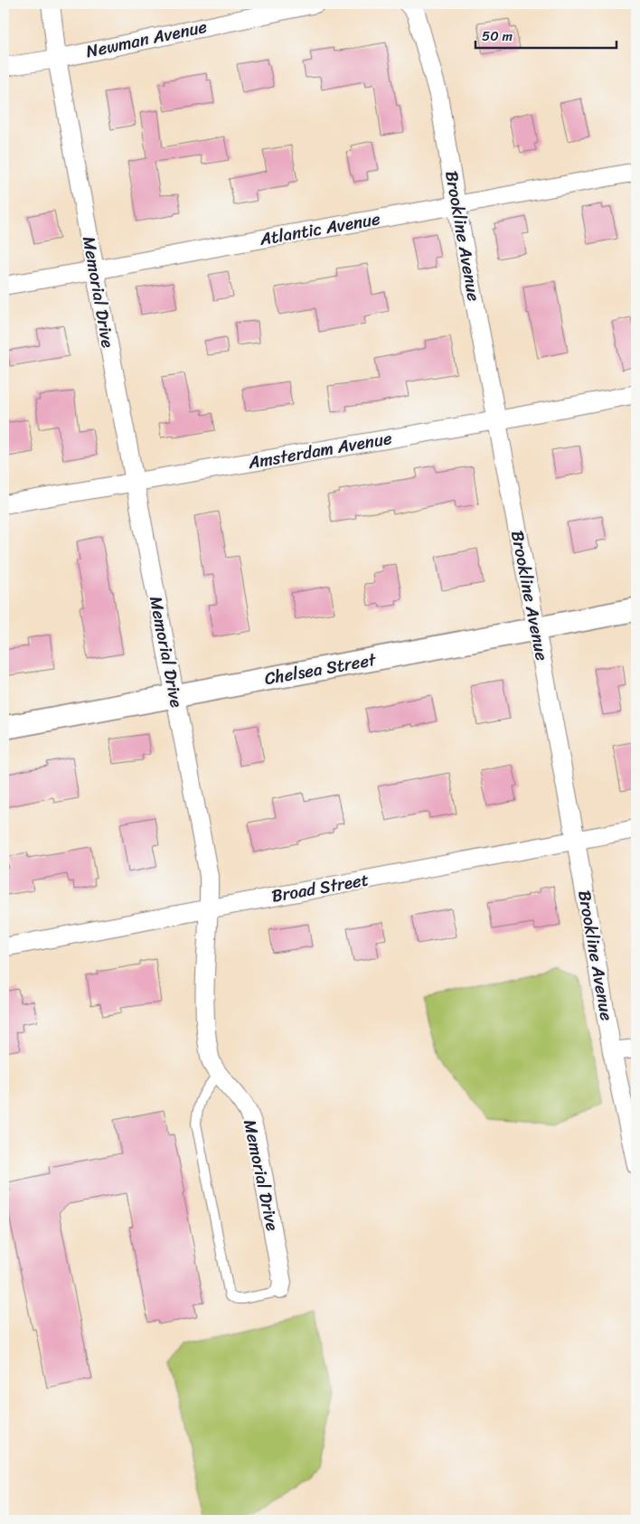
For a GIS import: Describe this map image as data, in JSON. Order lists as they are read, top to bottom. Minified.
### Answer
{"streets":{"street":["Newman Avenue","Atlantic Avenue","Brookline Avenue","Memorial Drive","Amsterdam Avenue","Chelsea Street","Broad Street"]},"crossings":[["Newman Avenue","Memorial Drive"],["Atlantic Avenue","Brookline Avenue"],["Atlantic Avenue","Memorial Drive"],["Brookline Avenue","Amsterdam Avenue"],["Brookline Avenue","Chelsea Street"],["Brookline Avenue","Broad Street"],["Memorial Drive","Amsterdam Avenue"],["Memorial Drive","Chelsea Street"],["Memorial Drive","Broad Street"]],"scale_bar":"50 m"}
